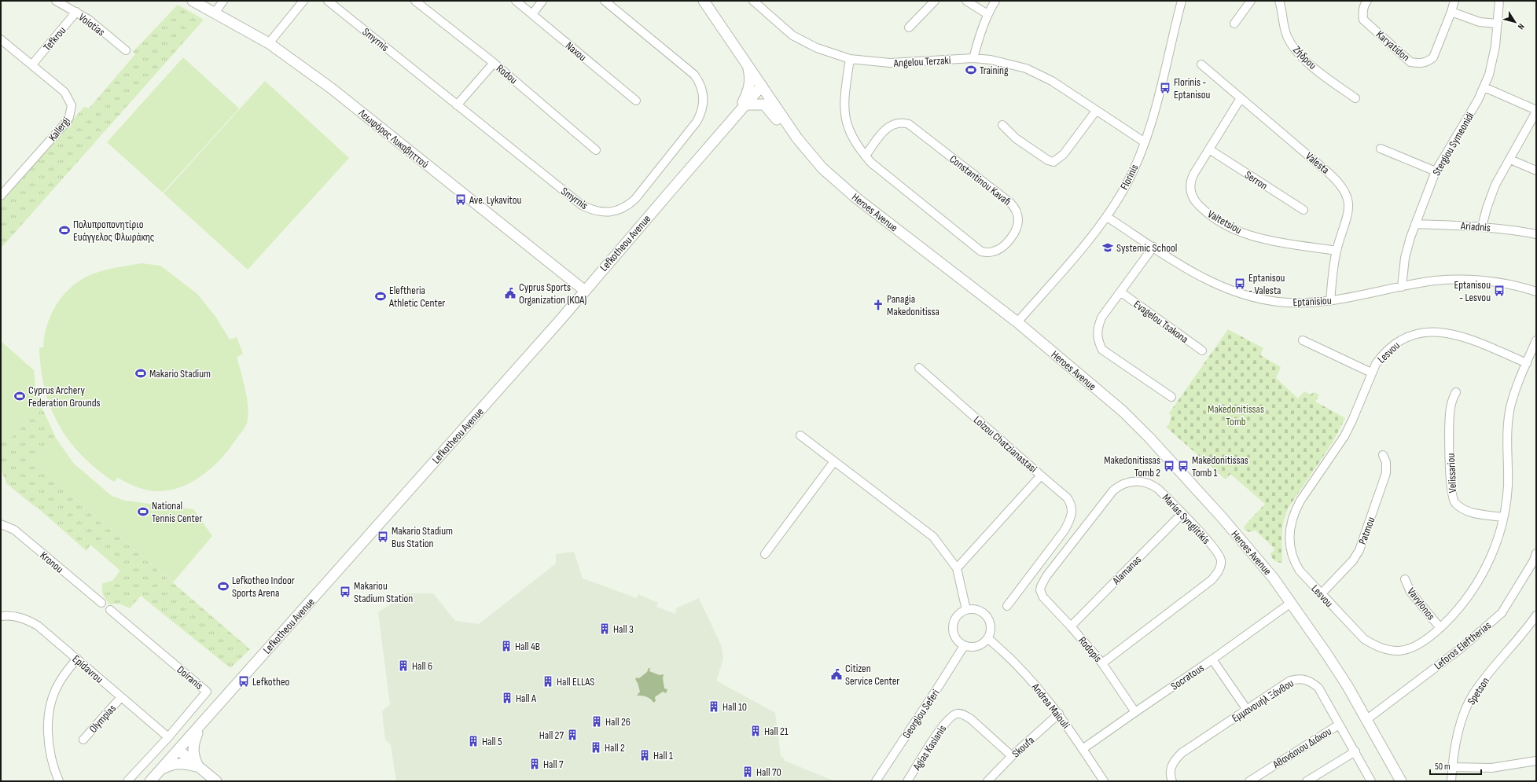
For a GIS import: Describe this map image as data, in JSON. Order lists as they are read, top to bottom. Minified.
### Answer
{"streets":{"main road":["Λεωφόρος Λυκαβηττού","Heroes Avenue","Lefkotheou Avenue"],"street":["Voiotias","Tefkrou","Smyrnis","Karyatidon","Naxou","Ζήδρου","Angelou Terzaki","Rodou","Kallergi","Stergiou Symeonidi","Valesta","Florinis","Constantinou Kavafi","Serron","Valtetsiou","Ariadnis","Eptanisiou","Evagelou Tsakona","Lesvou","Loizou Chatzianastasi","Velissariou","Marias Synglitikis","Patmou","Kronou","Alamanas","Vavylonos","Leforos Eleftherias","Rodopis","Epidavrou","Socratous","Doiranis","Spetson","Εμμανουήλ Ξάνθου","Andrea Maiouli","Georgiou Seferi","Olympias","Skoufa","Agias Kasianis","Αθανάσιου Διάκου"]},"crossings":[["Voiotias","Tefkrou"],["Tefkrou","Kallergi"],["Angelou Terzaki","Florinis"],["Angelou Terzaki","Constantinou Kavafi"],["Λεωφόρος Λυκαβηττού","Lefkotheou Avenue"],["Stergiou Symeonidi","Ariadnis"],["Stergiou Symeonidi","Eptanisiou"],["Valesta","Valtetsiou"],["Valesta","Eptanisiou"],["Florinis","Heroes Avenue"],["Florinis","Eptanisiou"],["Serron","Valtetsiou"],["Heroes Avenue","Lefkotheou Avenue"],["Heroes Avenue","Leforos Eleftherias"],["Heroes Avenue","Socratous"],["Lesvou","Velissariou"],["Lesvou","Patmou"],["Lesvou","Vavylonos"],["Marias Synglitikis","Alamanas"],["Marias Synglitikis","Rodopis"],["Alamanas","Rodopis"],["Rodopis","Socratous"],["Epidavrou","Doiranis"],["Epidavrou","Olympias"],["Socratous","Andrea Maiouli"],["Εμμανουήλ Ξάνθου","Αθανάσιου Διάκου"],["Andrea Maiouli","Georgiou Seferi"],["Andrea Maiouli","Skoufa"],["Skoufa","Agias Kasianis"]],"parks":["Makedonitissas Tomb"],"places":{"sports":["Training","Πολυπροπονητίριο Ευάγγελος Φλωράκης","Eleftheria Athletic Center","Makario Stadium","Cyprus Archery Federation Grounds","National Tennis Center","Lefkotheo Indoor Sports Arena"],"bus stop":["Florinis - Eptanisou","Ave. Lykavitou","Eptanisou - Valesta","Eptanisou - Lesvou","Makedonitissas Tomb 2","Makedonitissas Tomb 1","Makario Stadium Bus Station","Makariou Stadium Station","Lefkotheo"],"school or university":["Systemic School"],"public building":["Cyprus Sports Organization (KOA)","Citizen Service Center"],"church":["Panagia Makedonitissa"],"building":["Hall 3","Hall 4B","Hall 6","Hall ELLAS","Hall A","Hall 10","Hall 26","Hall 21","Hall 27","Hall 5","Hall 2","Hall 1","Hall 7","Hall 70"]},"scale_bar":"50 m","north":"bottom right"}
